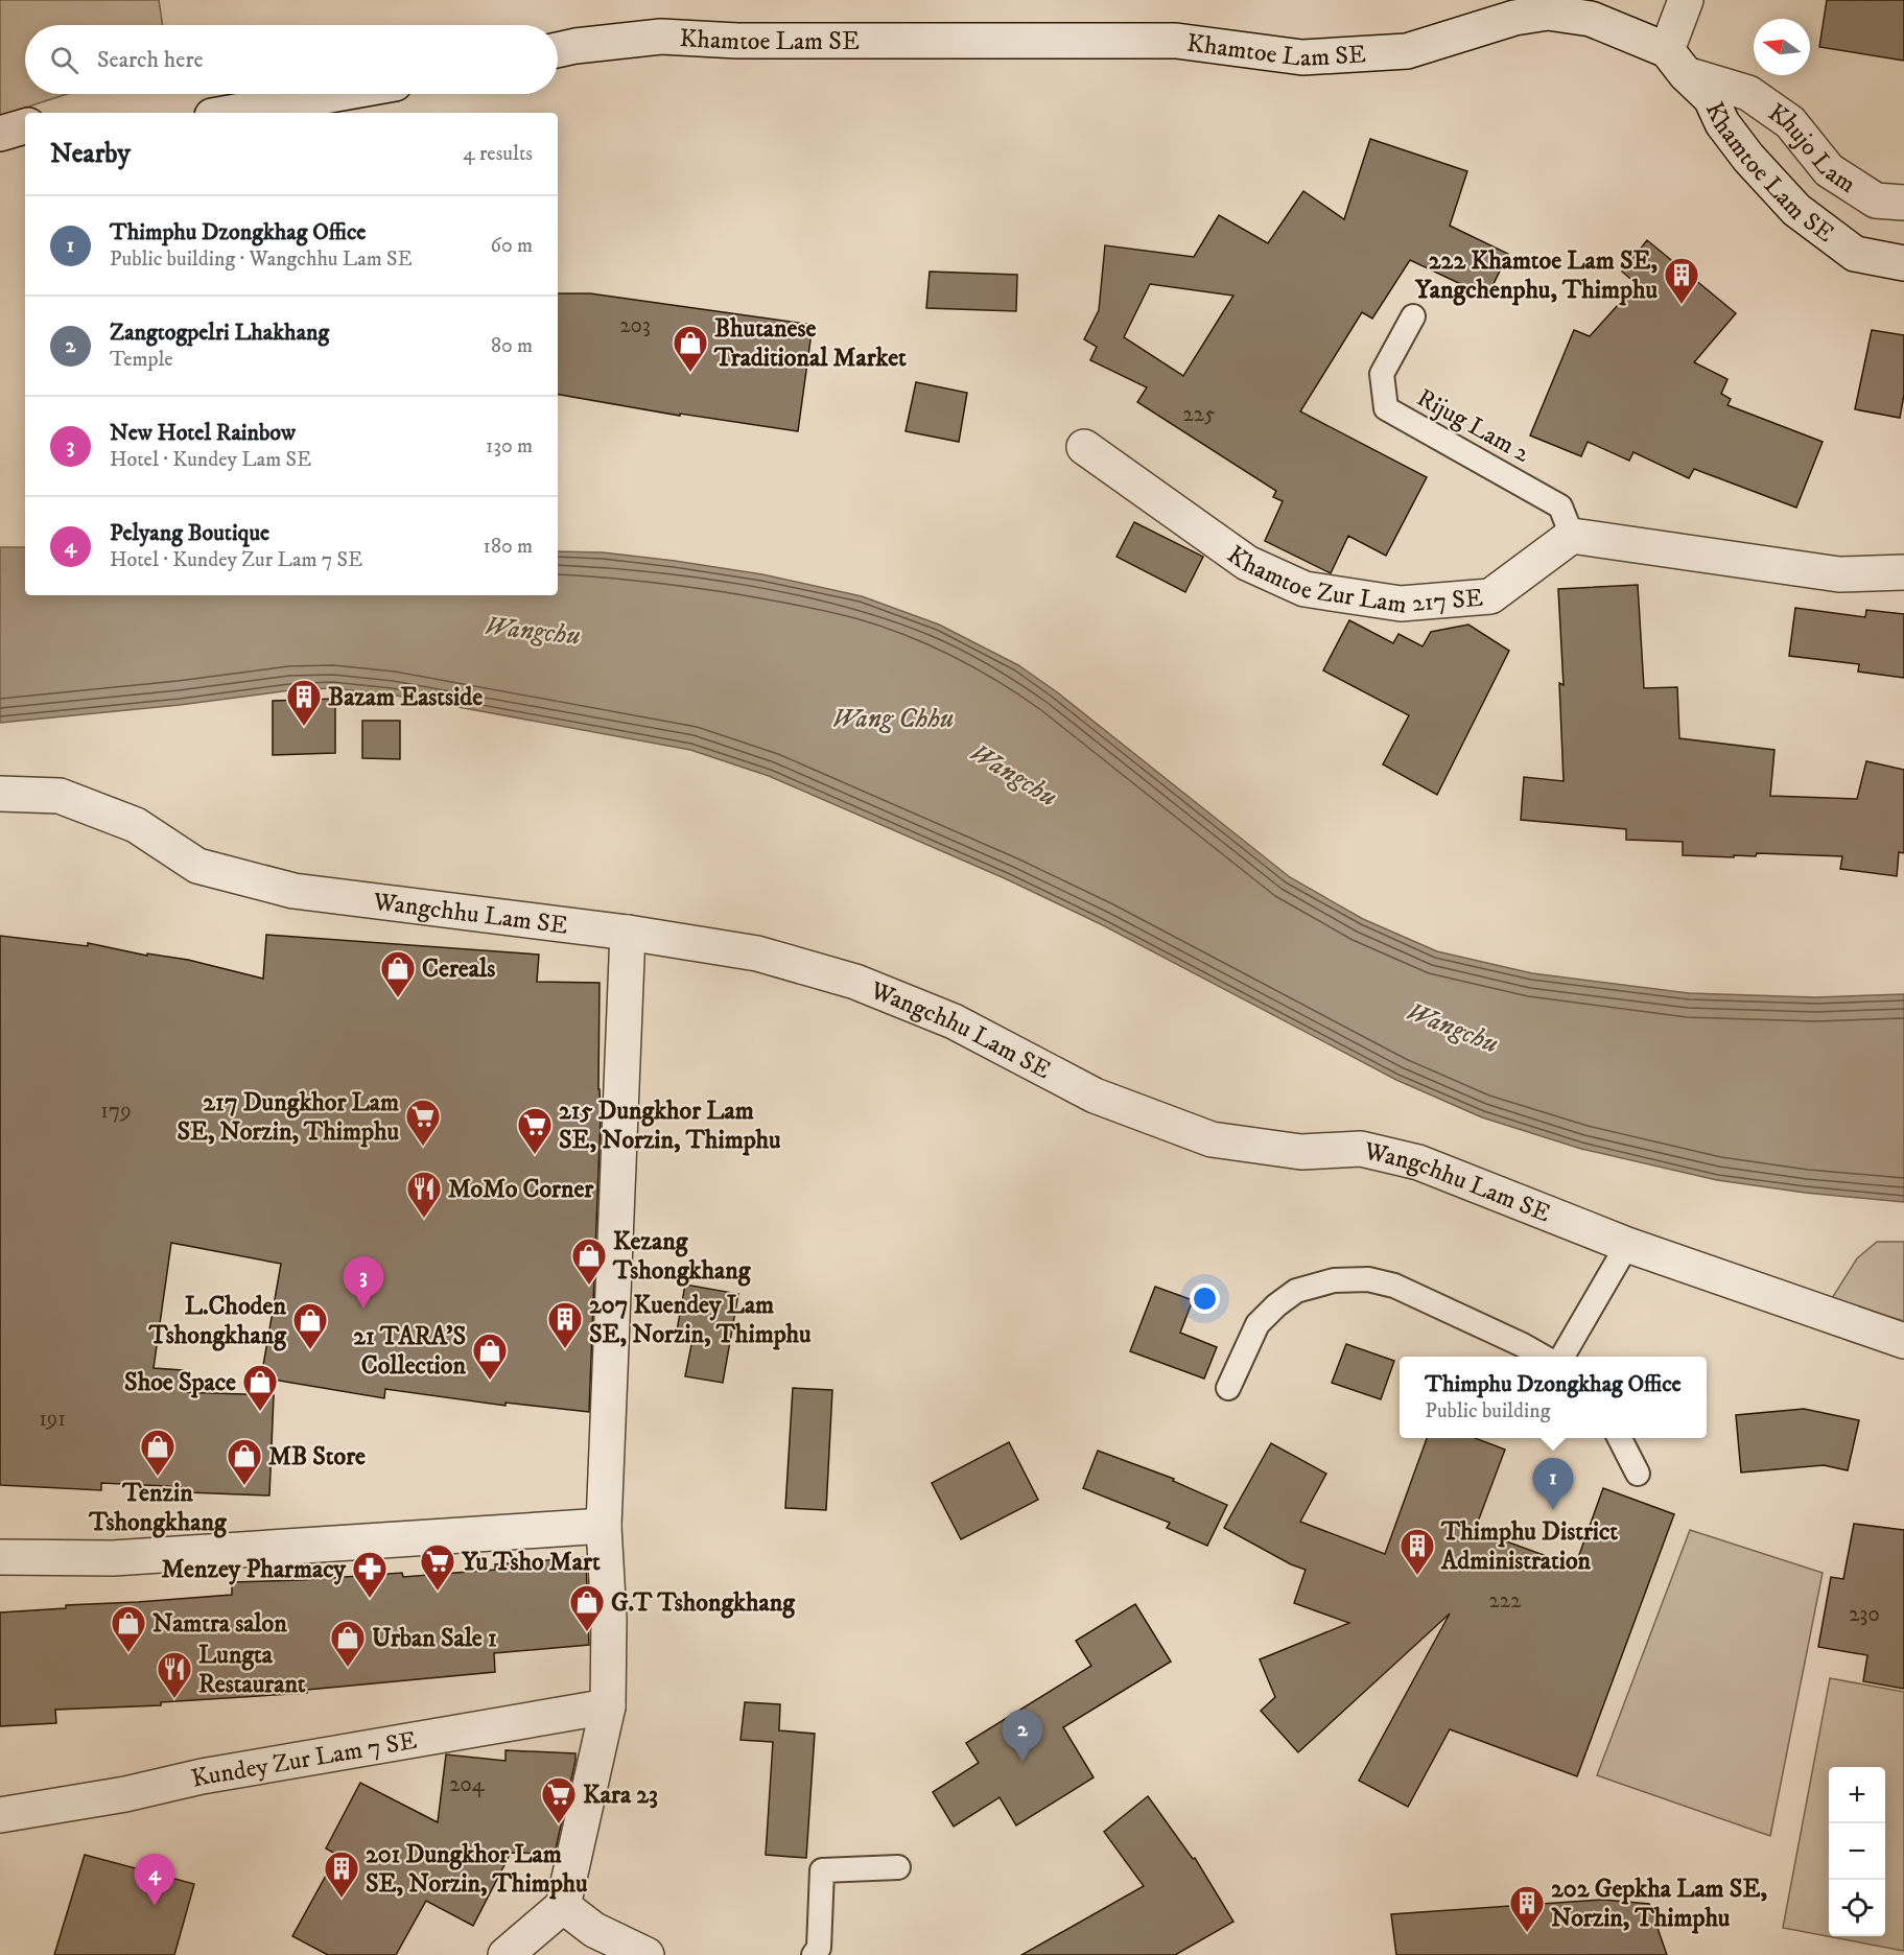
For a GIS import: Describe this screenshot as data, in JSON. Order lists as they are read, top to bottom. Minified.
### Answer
{"streets":{"street":["Khamtoe Lam SE","Khujo Lam","Khamtoe Zur Lam 217 SE","Wangchhu Lam SE","Kundey Zur Lam 7 SE"],"lane":["Rijug Lam 2"]},"crossings":[["Khamtoe Lam SE","Khujo Lam"],["Rijug Lam 2","Khamtoe Zur Lam 217 SE"]],"water":["Wangchu","Wang Chhu"],"places":{"building":["222 Khamtoe Lam SE, Yangchenphu, Thimphu","Bazam Eastside","207 Kuendey Lam SE, Norzin, Thimphu","Thimphu District Administration","201 Dungkhor Lam SE, Norzin, Thimphu","202 Gepkha Lam SE, Norzin, Thimphu"],"shop":["Bhutanese Traditional Market","Cereals","Kezang Tshongkhang","L.Choden Tshongkhang","21 TARA’S Collection","Shoe Space","Tenzin Tshongkhang","MB Store","G.T Tshongkhang","Namtra salon","Urban Sale 1"],"supermarket":["217 Dungkhor Lam SE, Norzin, Thimphu","215 Dungkhor Lam SE, Norzin, Thimphu","Yu Tsho Mart","Kara 23"],"restaurant":["MoMo Corner","Lungta Restaurant"],"pharmacy":["Menzey Pharmacy"]},"house_numbers":["203","225","179","191","222","230","204"],"north":"left","page":{"search":"Search here","heading":["Nearby","4 results"],"list":[{"mark":"1","name":"Thimphu Dzongkhag Office","note":"Public building · Wangchhu Lam SE","value":"60 m"},{"mark":"2","name":"Zangtogpelri Lhakhang","note":"Temple","value":"80 m"},{"mark":"3","name":"New Hotel Rainbow","note":"Hotel · Kundey Lam SE","value":"130 m"},{"mark":"4","name":"Pelyang Boutique","note":"Hotel · Kundey Zur Lam 7 SE","value":"180 m"}],"pins":["3","1","2","4"],"popup":["Thimphu Dzongkhag Office","Public building"],"map_buttons":["+","−"]}}
